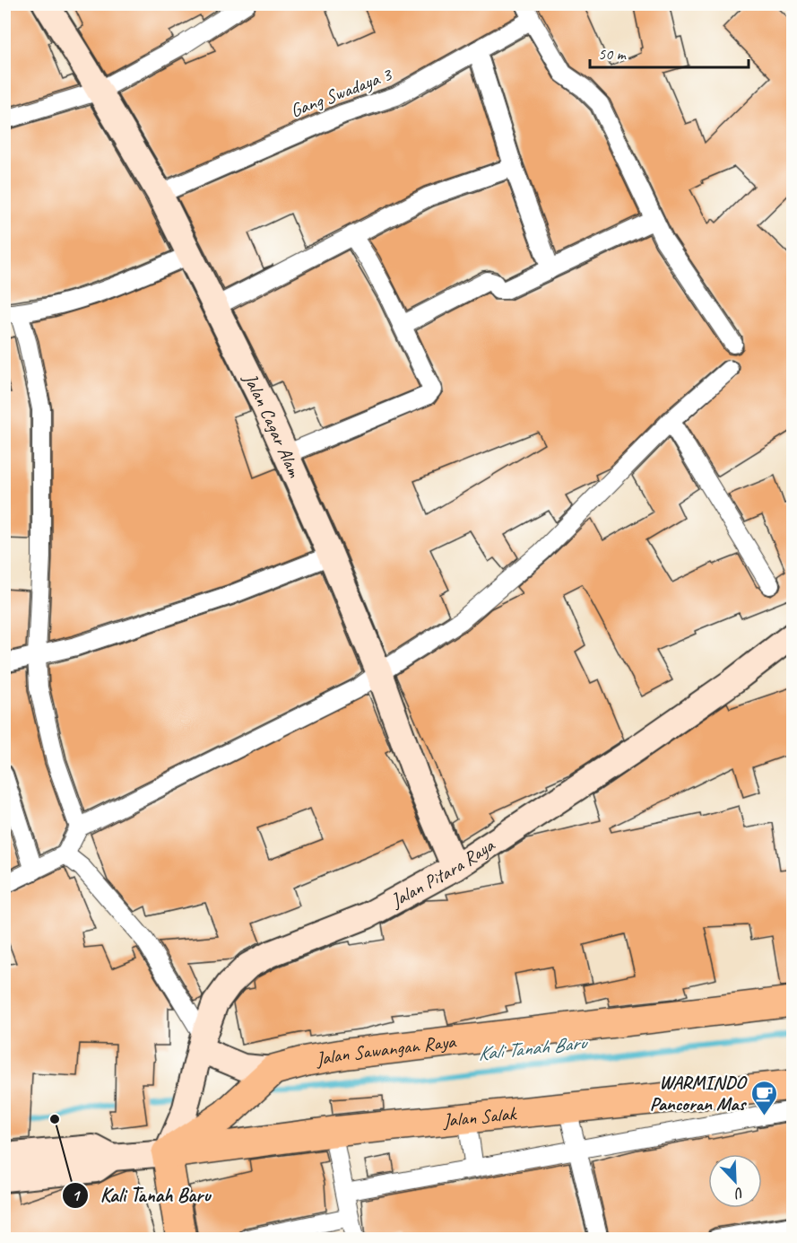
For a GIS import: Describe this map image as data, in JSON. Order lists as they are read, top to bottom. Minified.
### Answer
{"streets":{"highway":["Jalan Sawangan Raya","Jalan Salak"],"main road":["Jalan Cagar Alam","Jalan Pitara Raya"],"street":["Gang Swadaya 3"]},"crossings":[["Gang Swadaya 3","Jalan Cagar Alam"],["Jalan Cagar Alam","Jalan Pitara Raya"],["Jalan Pitara Raya","Jalan Sawangan Raya"],["Jalan Pitara Raya","Jalan Salak"],["Jalan Sawangan Raya","Jalan Salak"]],"water":["Kali Tanah Baru"],"places":{"cafe":["WARMINDO Pancoran Mas"],"other":["Kali Tanah Baru"]},"scale_bar":"50 m","north":"bottom right"}
